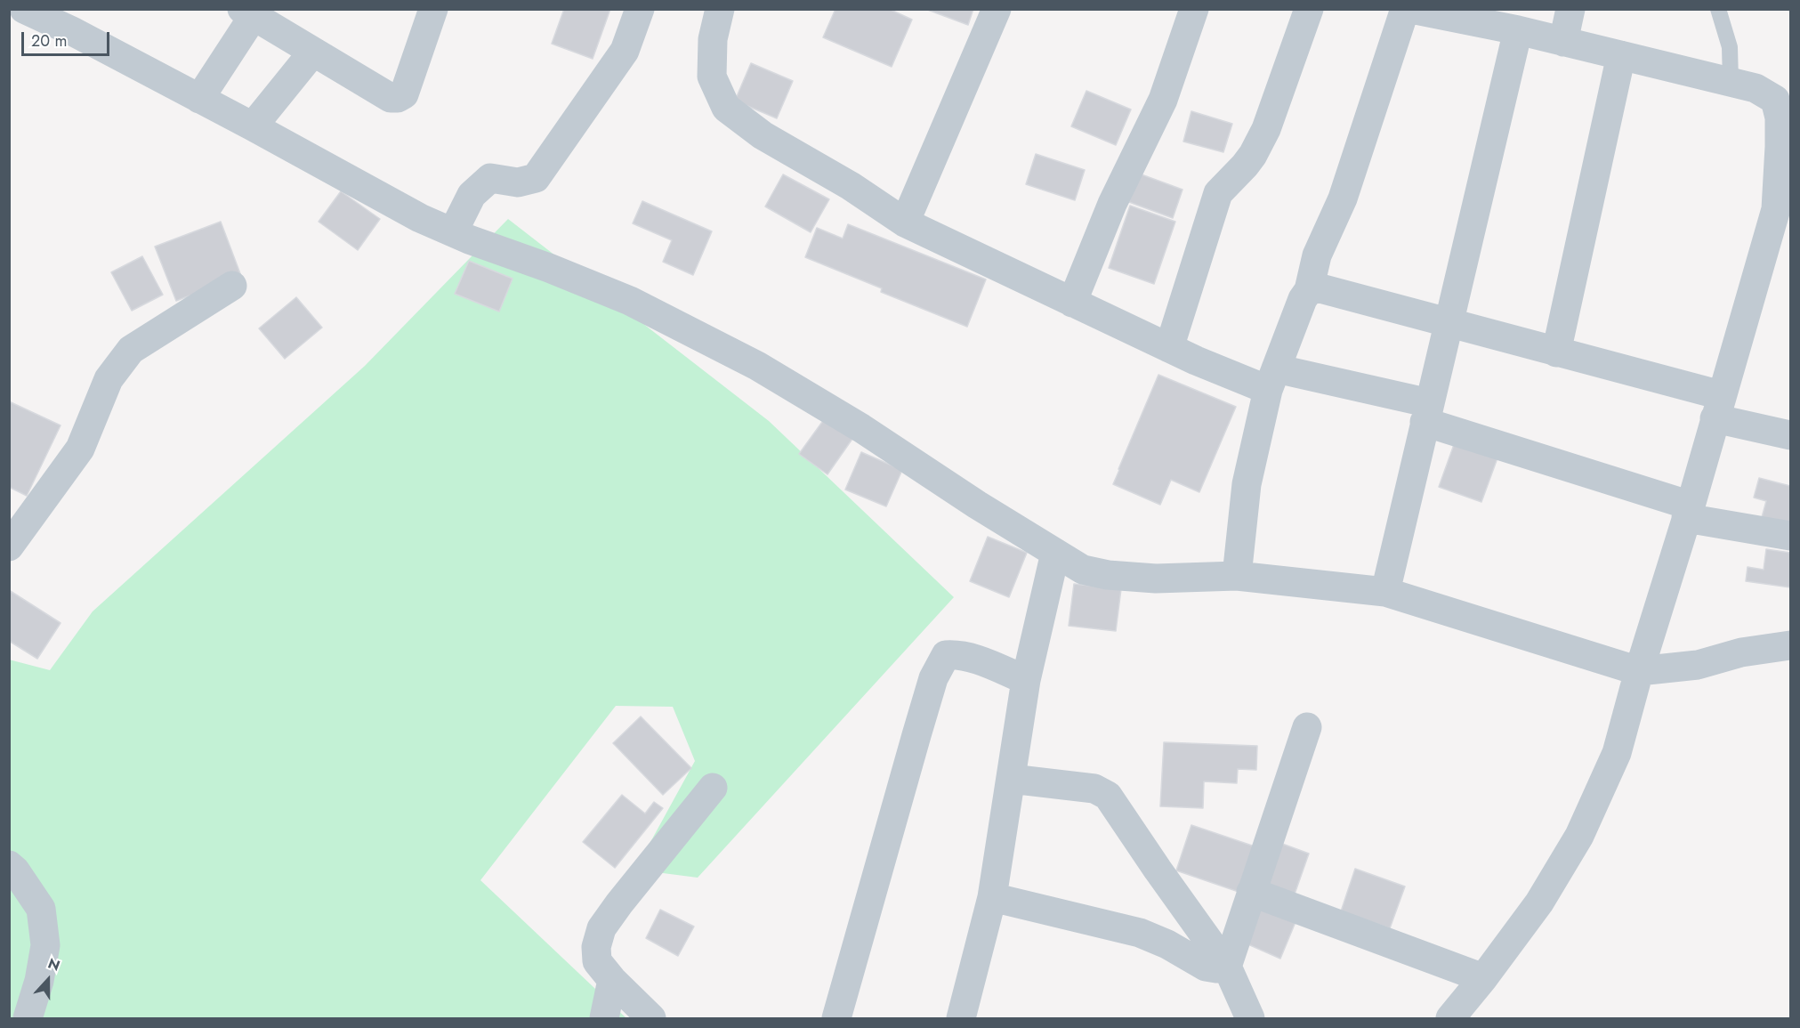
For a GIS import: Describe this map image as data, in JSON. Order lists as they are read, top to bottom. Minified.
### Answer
{"scale_bar":"20 m","north":"top"}
